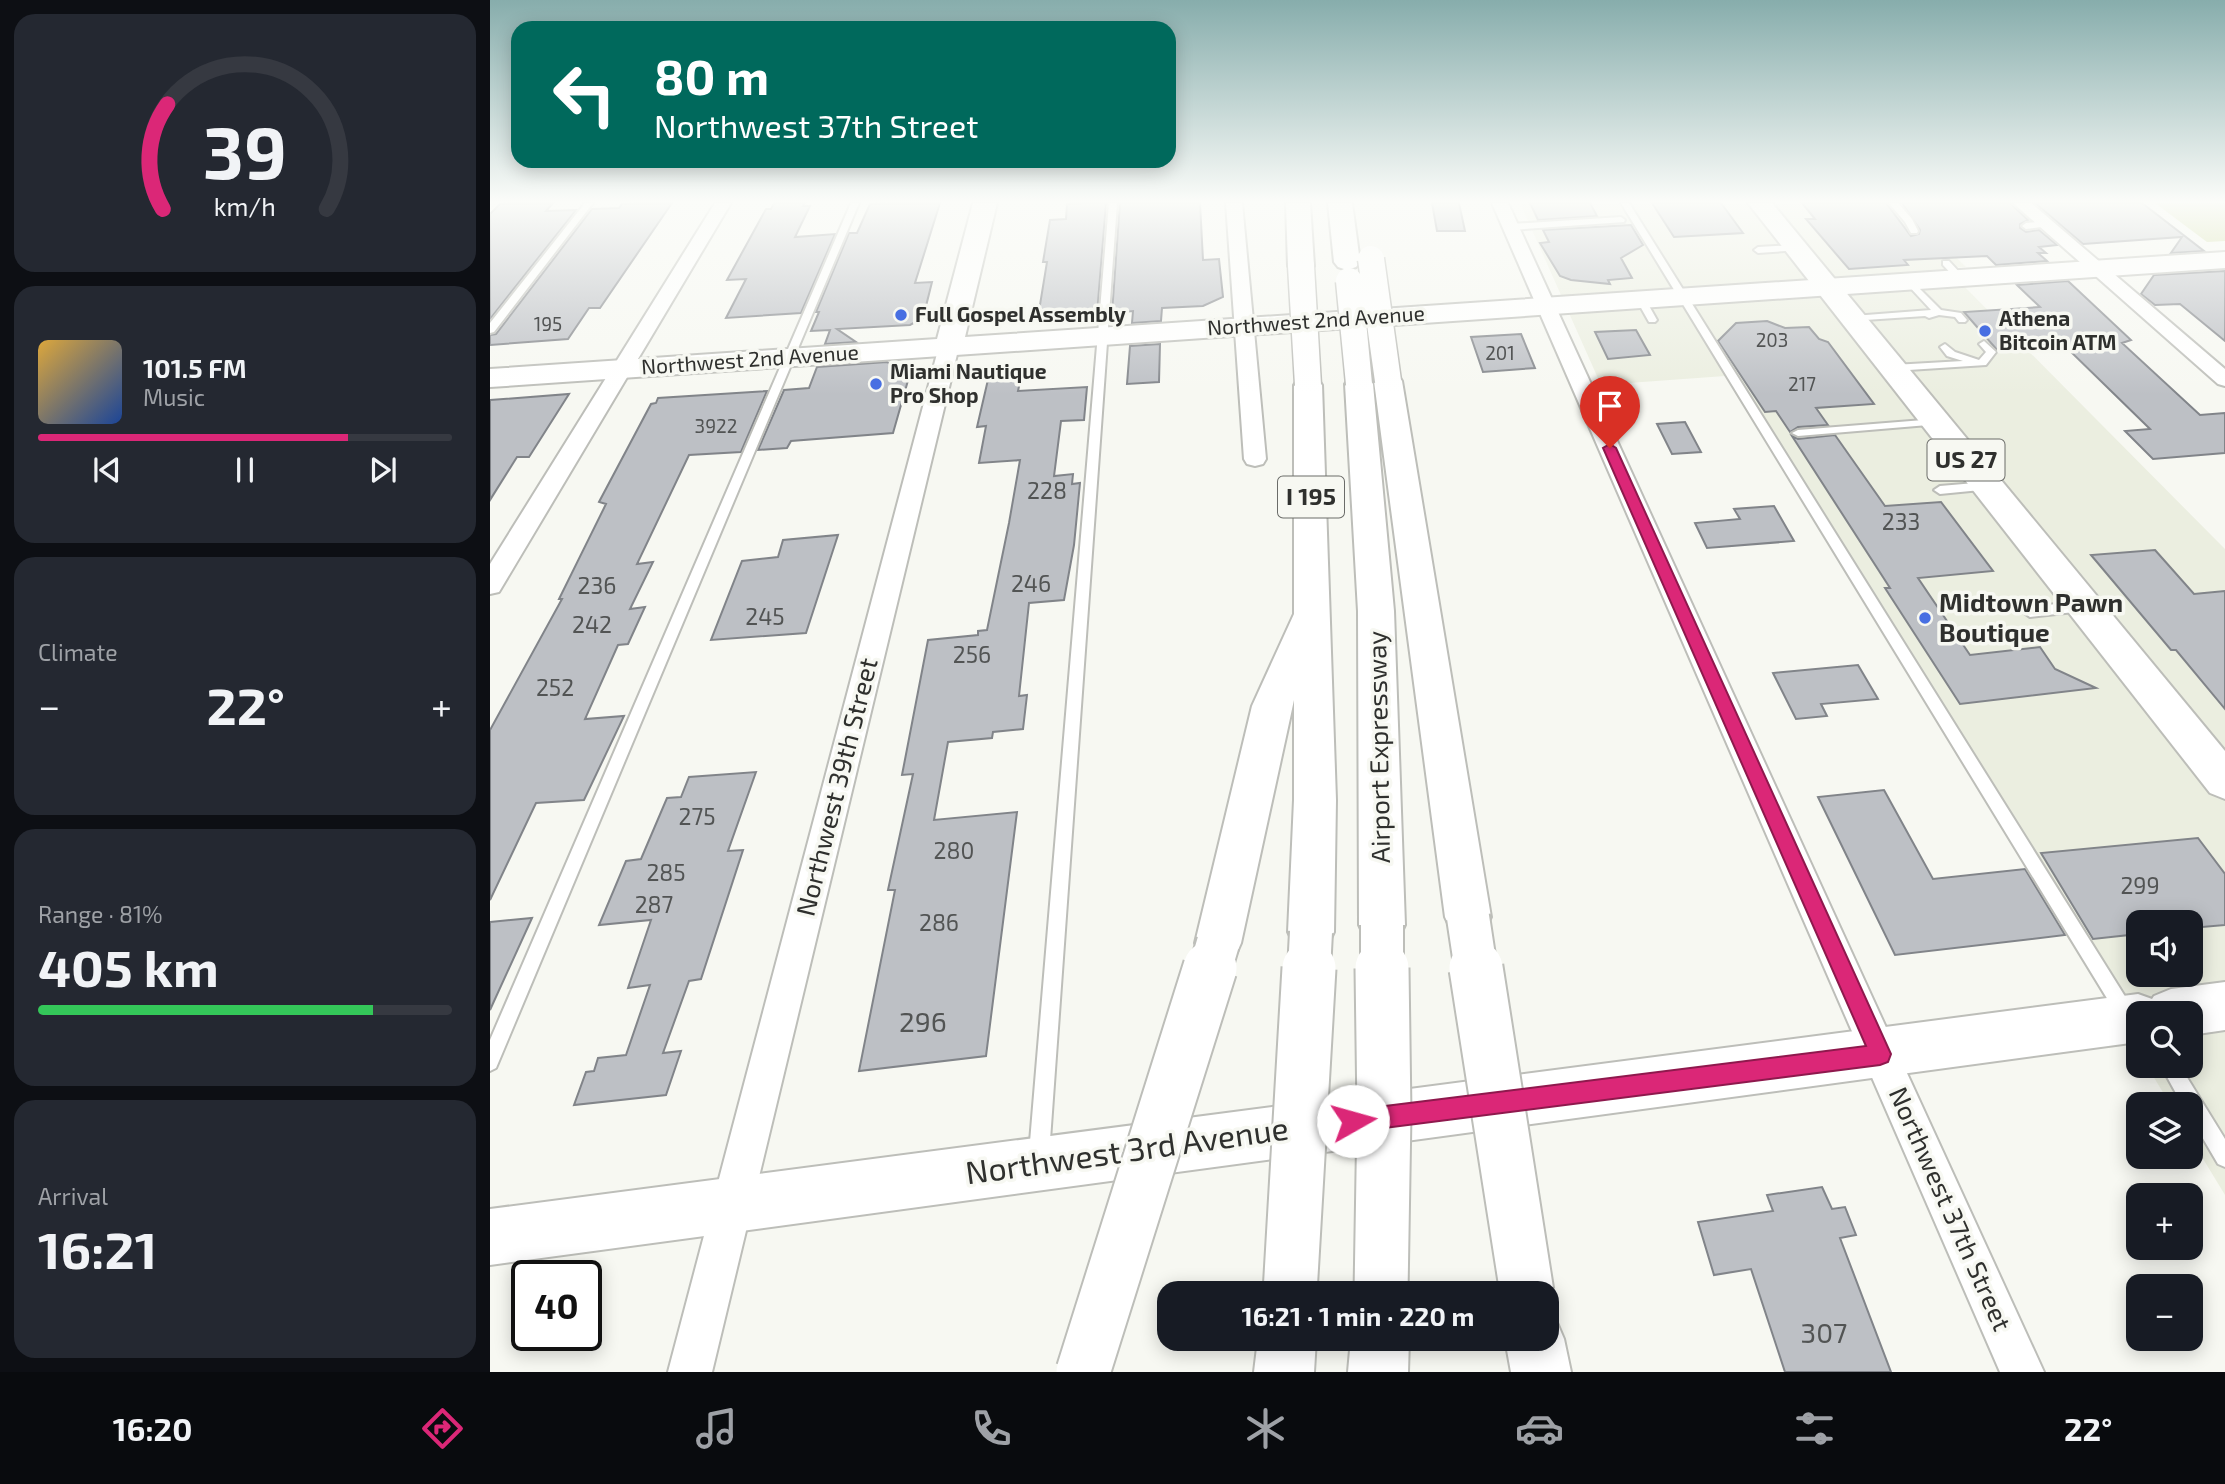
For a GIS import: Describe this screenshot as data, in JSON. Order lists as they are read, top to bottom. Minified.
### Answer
{"streets":{"main road":["Northwest 2nd Avenue","US 27","I 195","Airport Expressway","Northwest 39th Street","Northwest 3rd Avenue"],"street":["Northwest 37th Street"]},"crossings":[["Northwest 2nd Avenue","US 27"],["Northwest 2nd Avenue","Northwest 39th Street"],["Northwest 2nd Avenue","Northwest 37th Street"],["Northwest 39th Street","Northwest 3rd Avenue"],["Northwest 3rd Avenue","Northwest 37th Street"]],"places":["Full Gospel Assembly","Athena Bitcoin ATM","Miami Nautique Pro Shop","Midtown Pawn Boutique"],"house_numbers":["195","203","201","217","3922","228","233","246","236","245","242","256","252","275","280","285","299","287","286","296","307"],"page":{"turn":["80 m","Northwest 37th Street"],"song":["101.5 FM","Music"],"tile":["Climate",["Range · 81%","405 km"],["Arrival","16:21"]],"heat":["−","22°","+"],"map_buttons":["+","−"],"limit":"40","trip":"16:21 · 1 min · 220 m","tabs":["16:20","22°"],"gauge":["39","km/h"]}}
